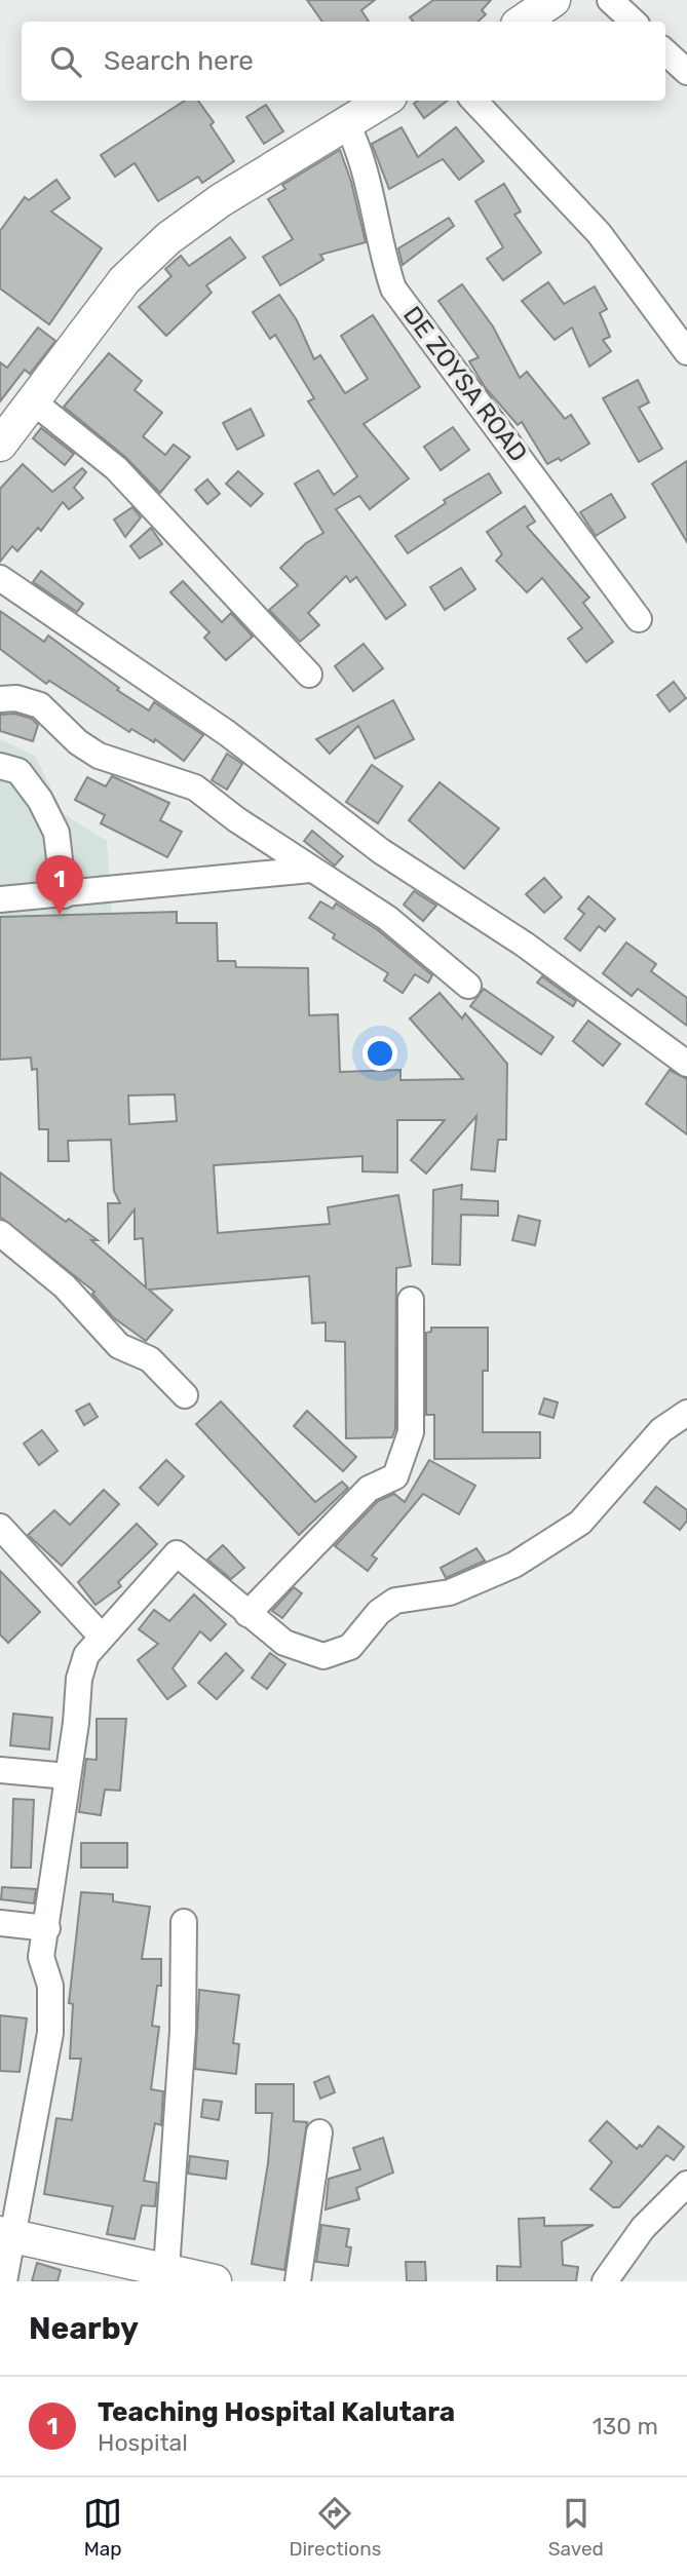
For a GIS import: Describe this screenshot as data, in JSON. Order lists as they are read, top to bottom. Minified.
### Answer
{"streets":{"street":["DE ZOYSA ROAD"]},"page":{"search":"Search here","pins":"1","heading":"Nearby","list":[{"mark":"1","name":"Teaching Hospital Kalutara","note":"Hospital","value":"130 m"}],"nav":["Map","Directions","Saved"]}}
